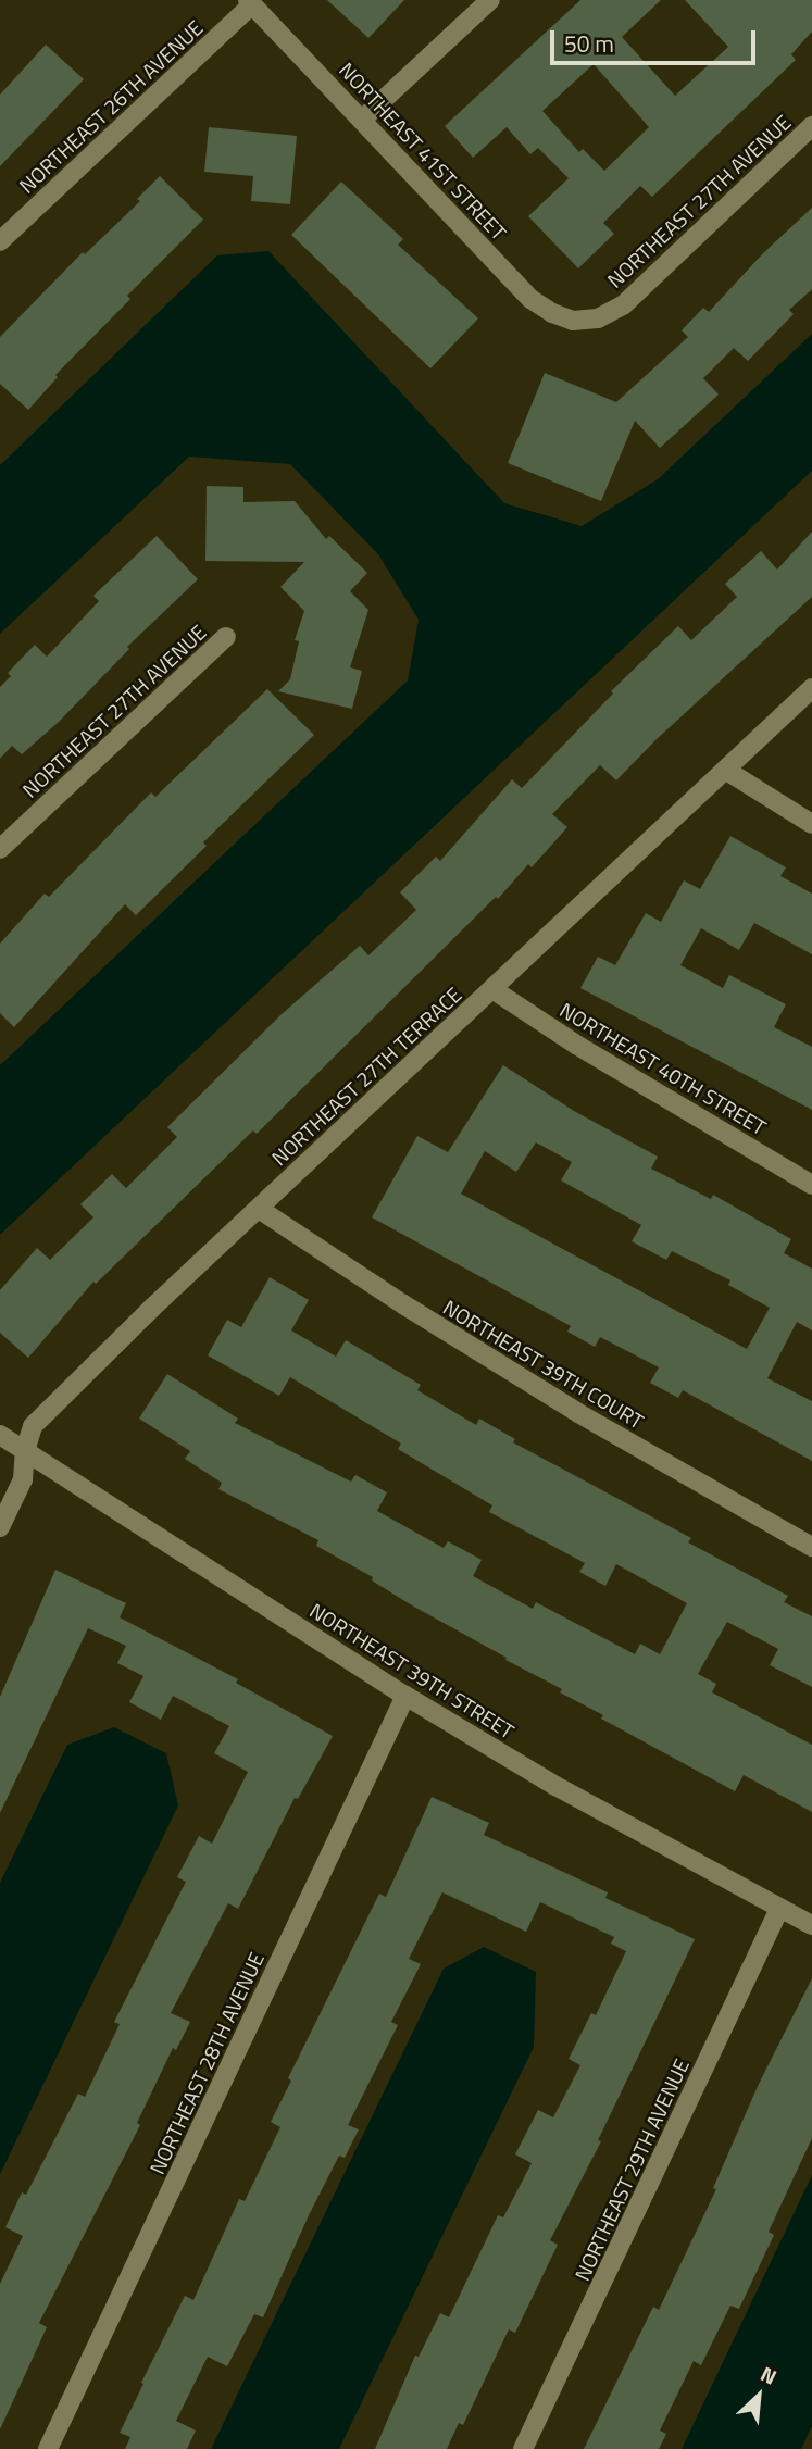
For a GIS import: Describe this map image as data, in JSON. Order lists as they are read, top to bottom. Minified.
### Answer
{"streets":{"street":["NORTHEAST 26TH AVENUE","NORTHEAST 41ST STREET","NORTHEAST 27TH AVENUE","NORTHEAST 40TH STREET","NORTHEAST 27TH TERRACE","NORTHEAST 39TH COURT","NORTHEAST 39TH STREET","NORTHEAST 28TH AVENUE","NORTHEAST 29TH AVENUE"]},"crossings":[["NORTHEAST 26TH AVENUE","NORTHEAST 41ST STREET"],["NORTHEAST 41ST STREET","NORTHEAST 27TH AVENUE"],["NORTHEAST 40TH STREET","NORTHEAST 27TH TERRACE"],["NORTHEAST 27TH TERRACE","NORTHEAST 39TH COURT"],["NORTHEAST 27TH TERRACE","NORTHEAST 39TH STREET"],["NORTHEAST 39TH STREET","NORTHEAST 28TH AVENUE"],["NORTHEAST 39TH STREET","NORTHEAST 29TH AVENUE"]],"scale_bar":"50 m","north":"top right"}
